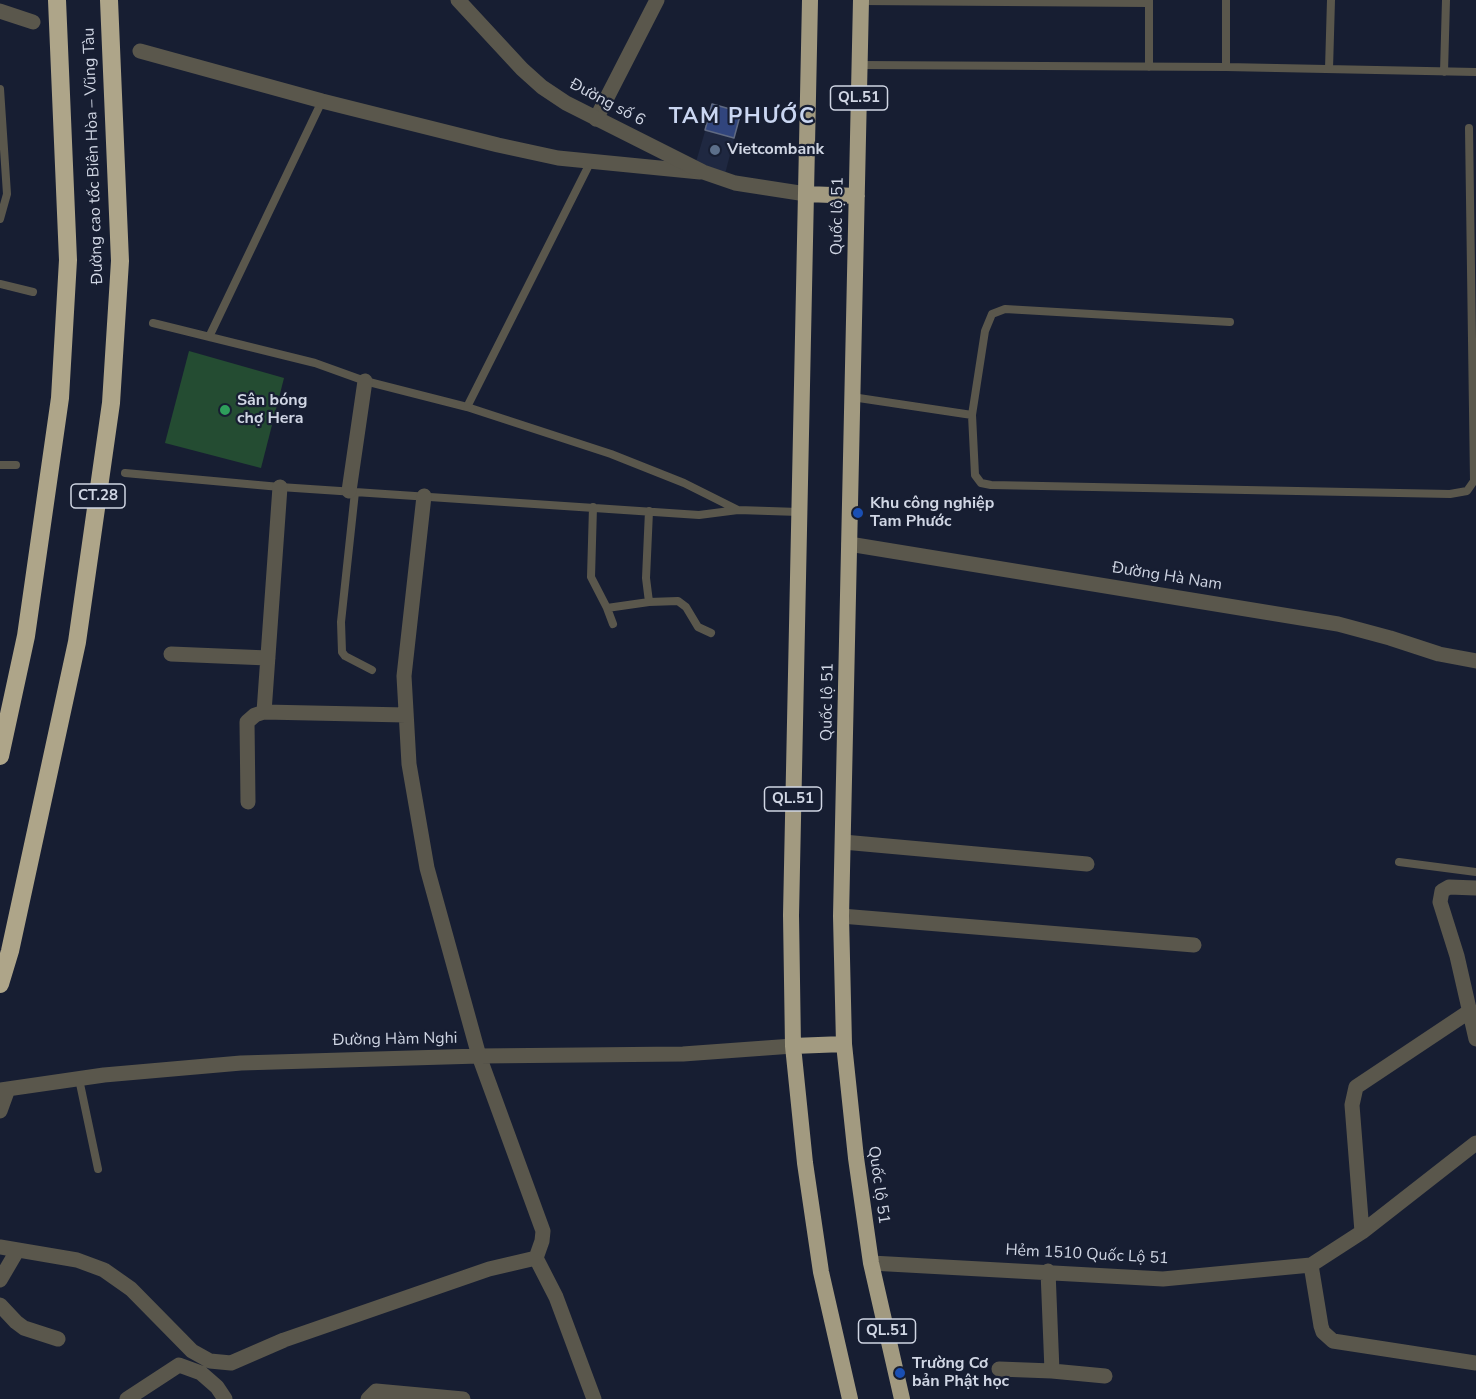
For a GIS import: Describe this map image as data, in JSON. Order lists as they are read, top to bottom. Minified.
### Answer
{"streets":{"highway":["QL.51","Đường cao tốc Biên Hòa – Vũng Tàu","Quốc lộ 51","CT.28"],"street":["Đường số 6","Đường Hà Nam","Đường Hàm Nghi","Hẻm 1510 Quốc Lộ 51"]},"crossings":[["Đường số 6","Quốc lộ 51"],["Quốc lộ 51","Đường Hà Nam"],["Quốc lộ 51","Đường Hàm Nghi"],["Quốc lộ 51","Hẻm 1510 Quốc Lộ 51"]],"districts":["TAM PHƯỚC"],"places":["Vietcombank","Sân bóng chợ Hera","Khu công nghiệp Tam Phước","Trường Cơ bản Phật học"]}
